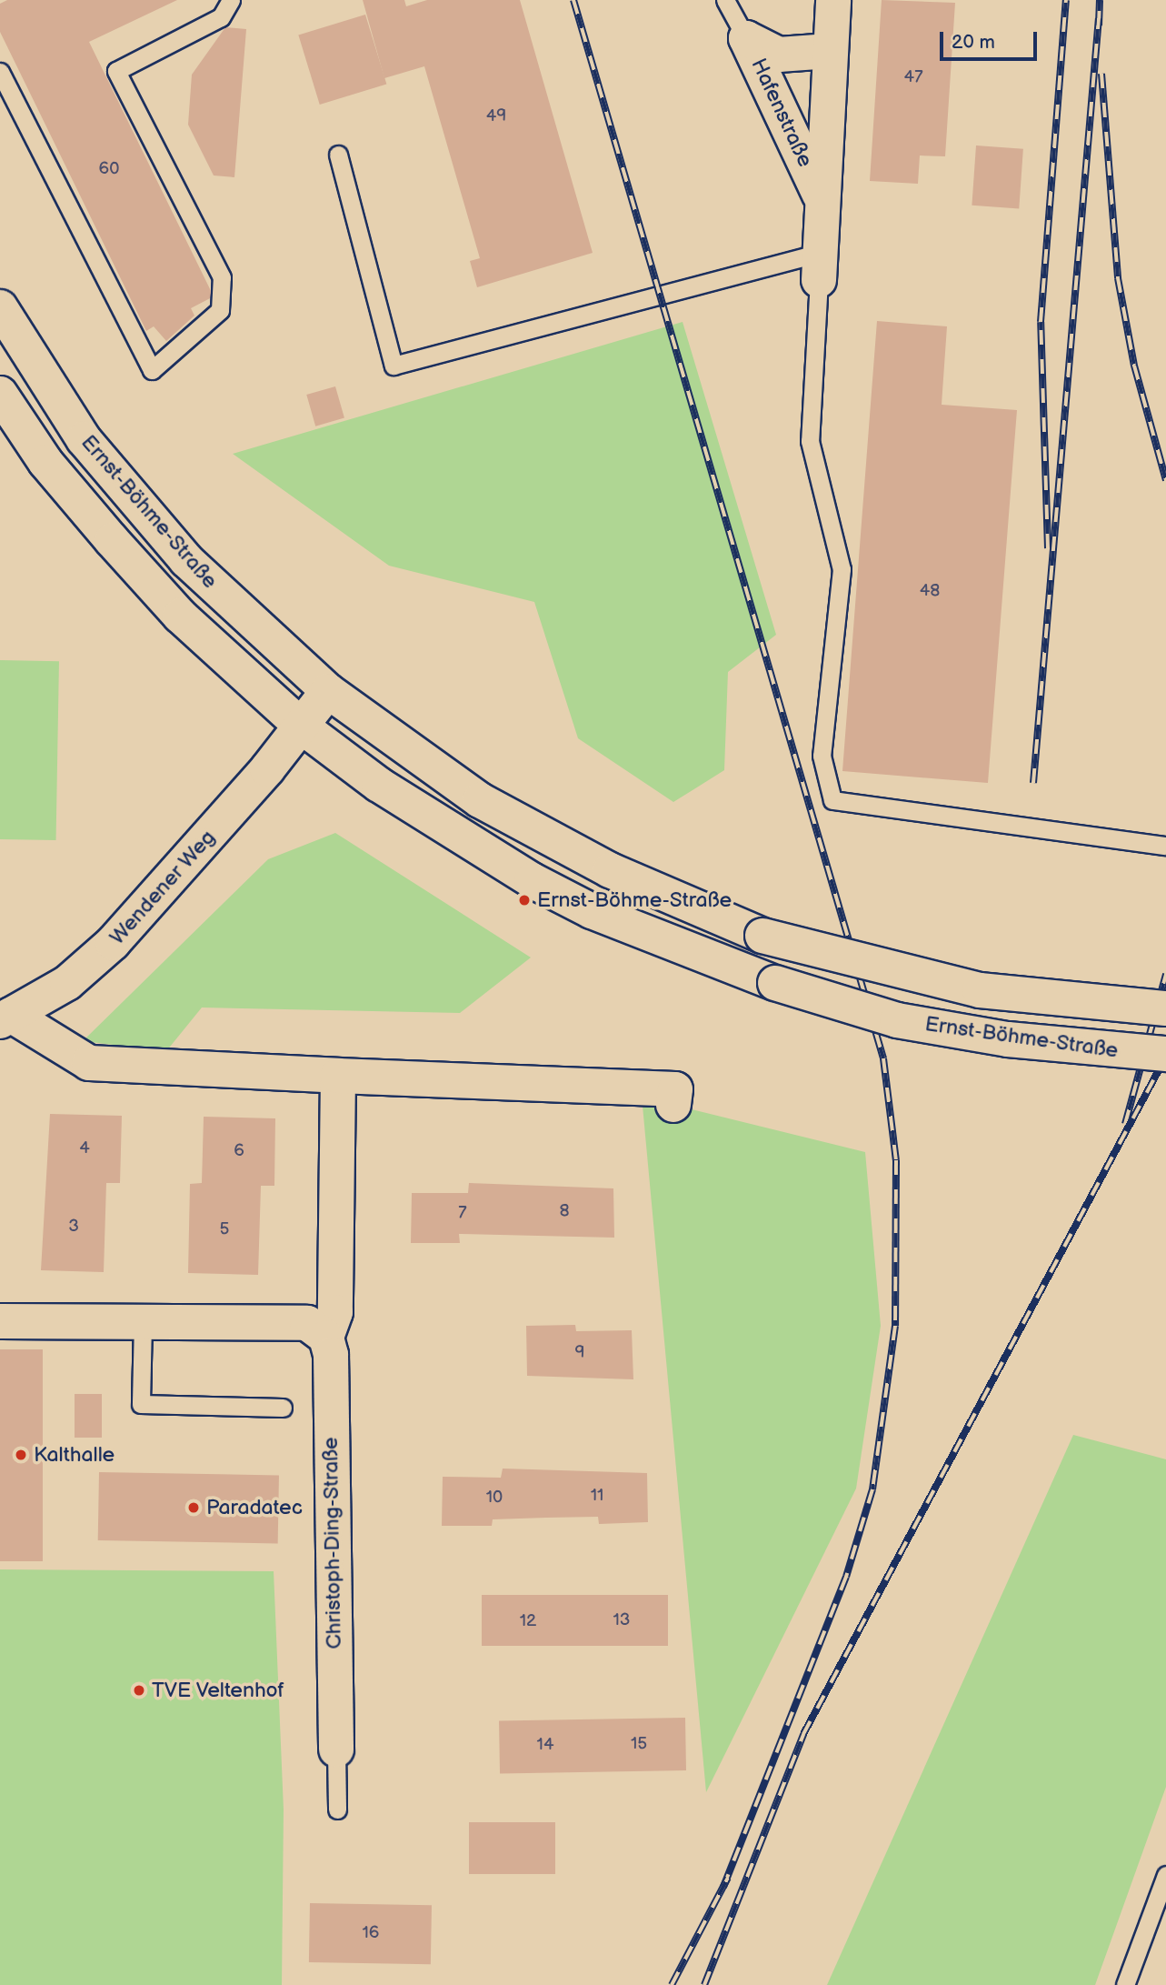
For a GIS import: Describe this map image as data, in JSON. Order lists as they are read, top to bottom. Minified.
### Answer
{"streets":{"street":["Hafenstraße","Ernst-Böhme-Straße","Wendener Weg","Christoph-Ding-Straße"]},"crossings":[["Ernst-Böhme-Straße","Wendener Weg"]],"places":["Ernst-Böhme-Straße","Kalthalle","Paradatec","TVE Veltenhof"],"house_numbers":["47","49","60","48","4","6","8","7","3","5","9","11","10","13","12","15","14","16"],"scale_bar":"20 m"}
